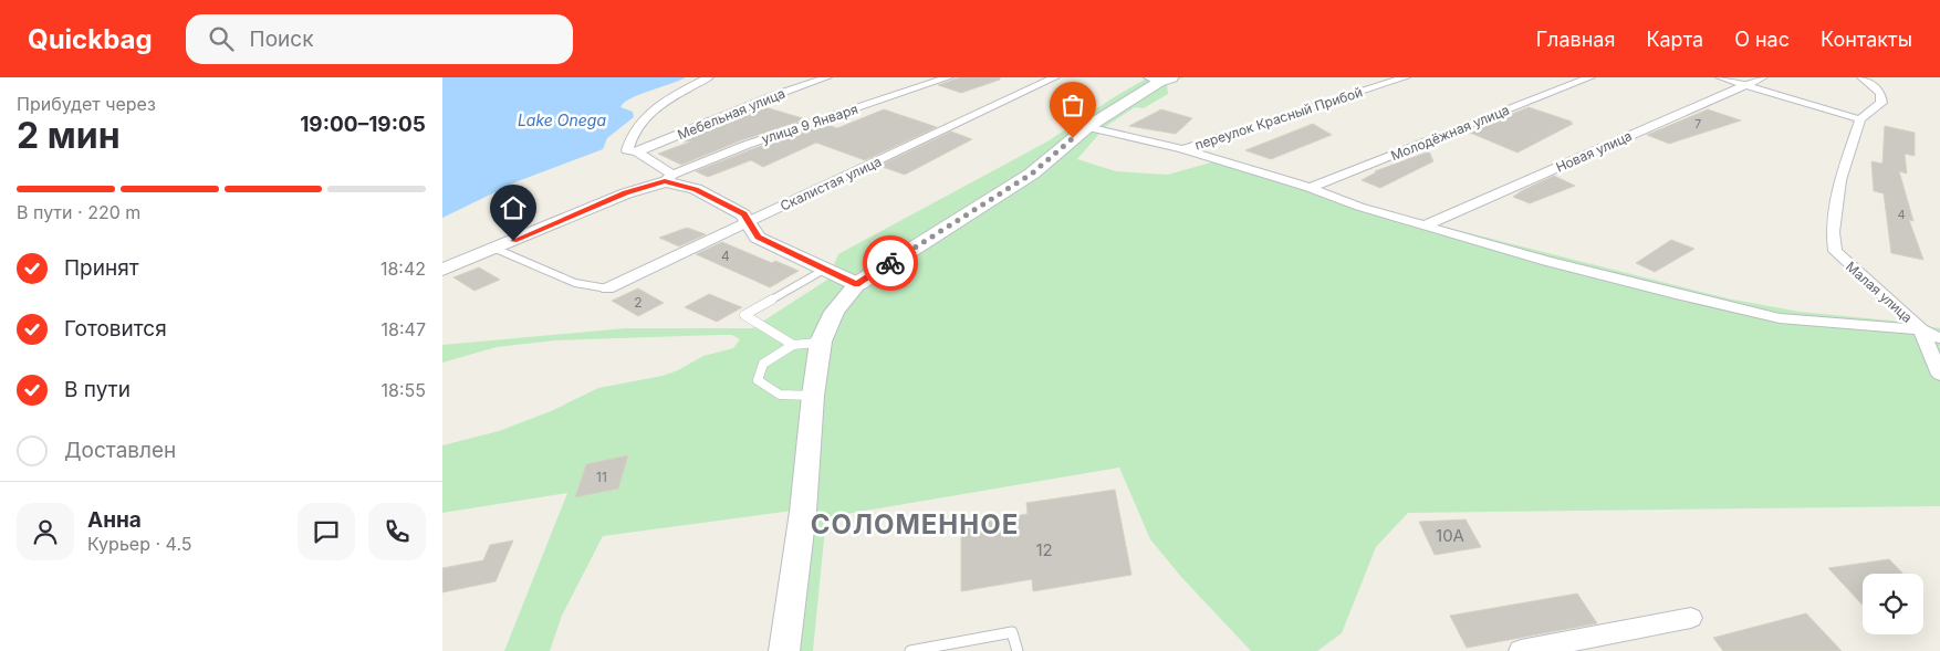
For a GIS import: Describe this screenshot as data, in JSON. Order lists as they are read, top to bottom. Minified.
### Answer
{"streets":{"street":["Мебельная улица","переулок Красный Прибой","улица 9 Января","Молодёжная улица","Новая улица","Скалистая улица","Малая улица"]},"districts":["СОЛОМЕННОЕ"],"water":["Lake Onega"],"house_numbers":["7","4","4","2","11","10А","12"],"page":{"header":"Quickbag","search":"Поиск","nav":["Главная","Карта","О нас","Контакты"],"heading":["2 мин","Прибудет через","19:00–19:05"],"panel":["Анна","Курьер · 4.5"],"bar":"В пути · 220 m","list":[["Принят","18:42"],["Готовится","18:47"],["В пути","18:55"],"Доставлен"]}}
